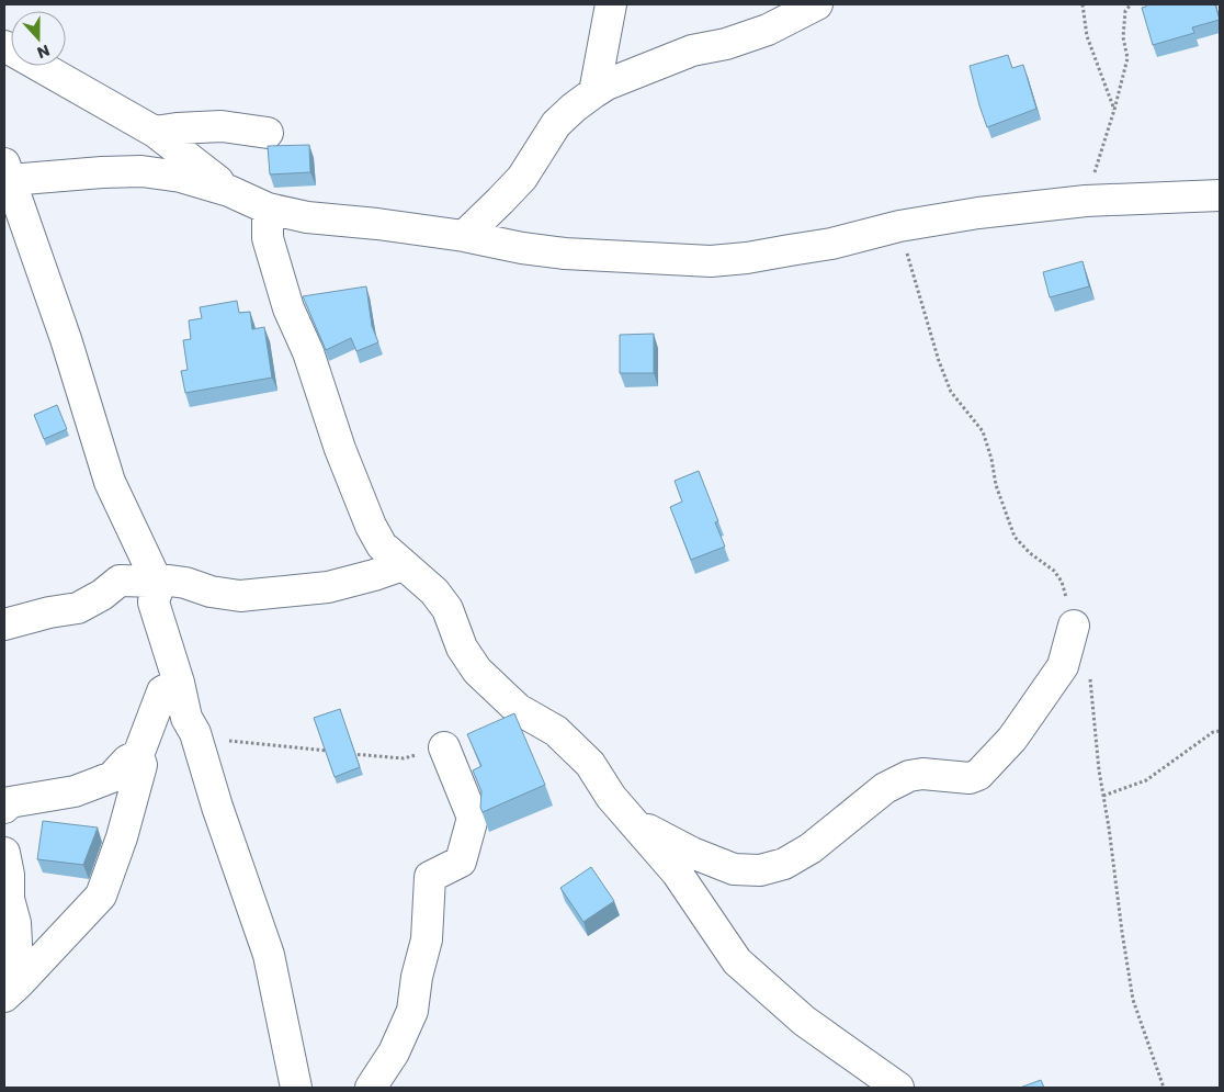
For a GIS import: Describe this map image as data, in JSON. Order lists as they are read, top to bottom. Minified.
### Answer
{"north":"bottom"}
